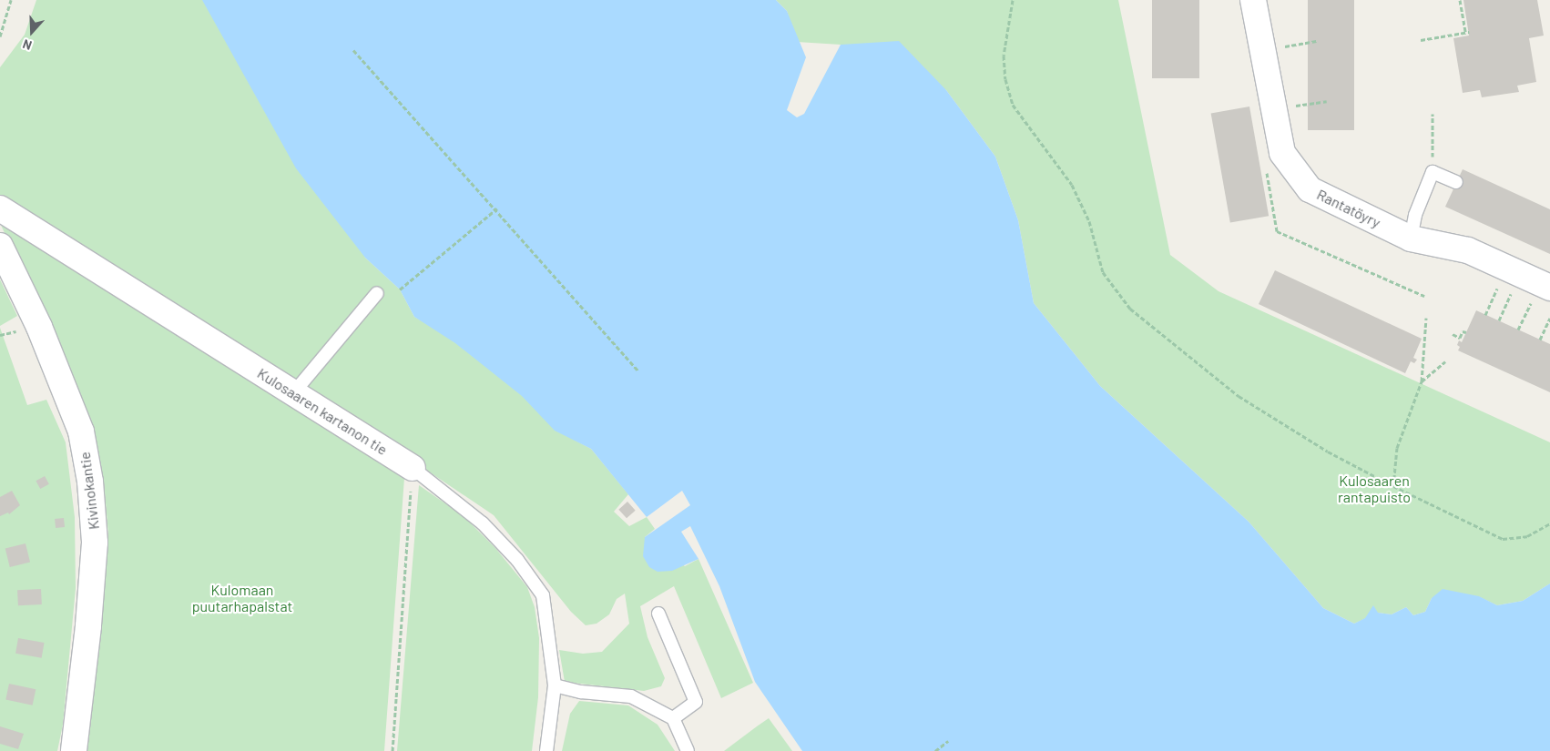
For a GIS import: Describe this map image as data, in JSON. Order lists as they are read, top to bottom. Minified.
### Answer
{"streets":{"street":["Rantatöyry","Kulosaaren kartanon tie","Kivinokantie"]},"parks":["Kulosaaren rantapuisto","Kulomaan puutarhapalstat"],"north":"bottom"}
